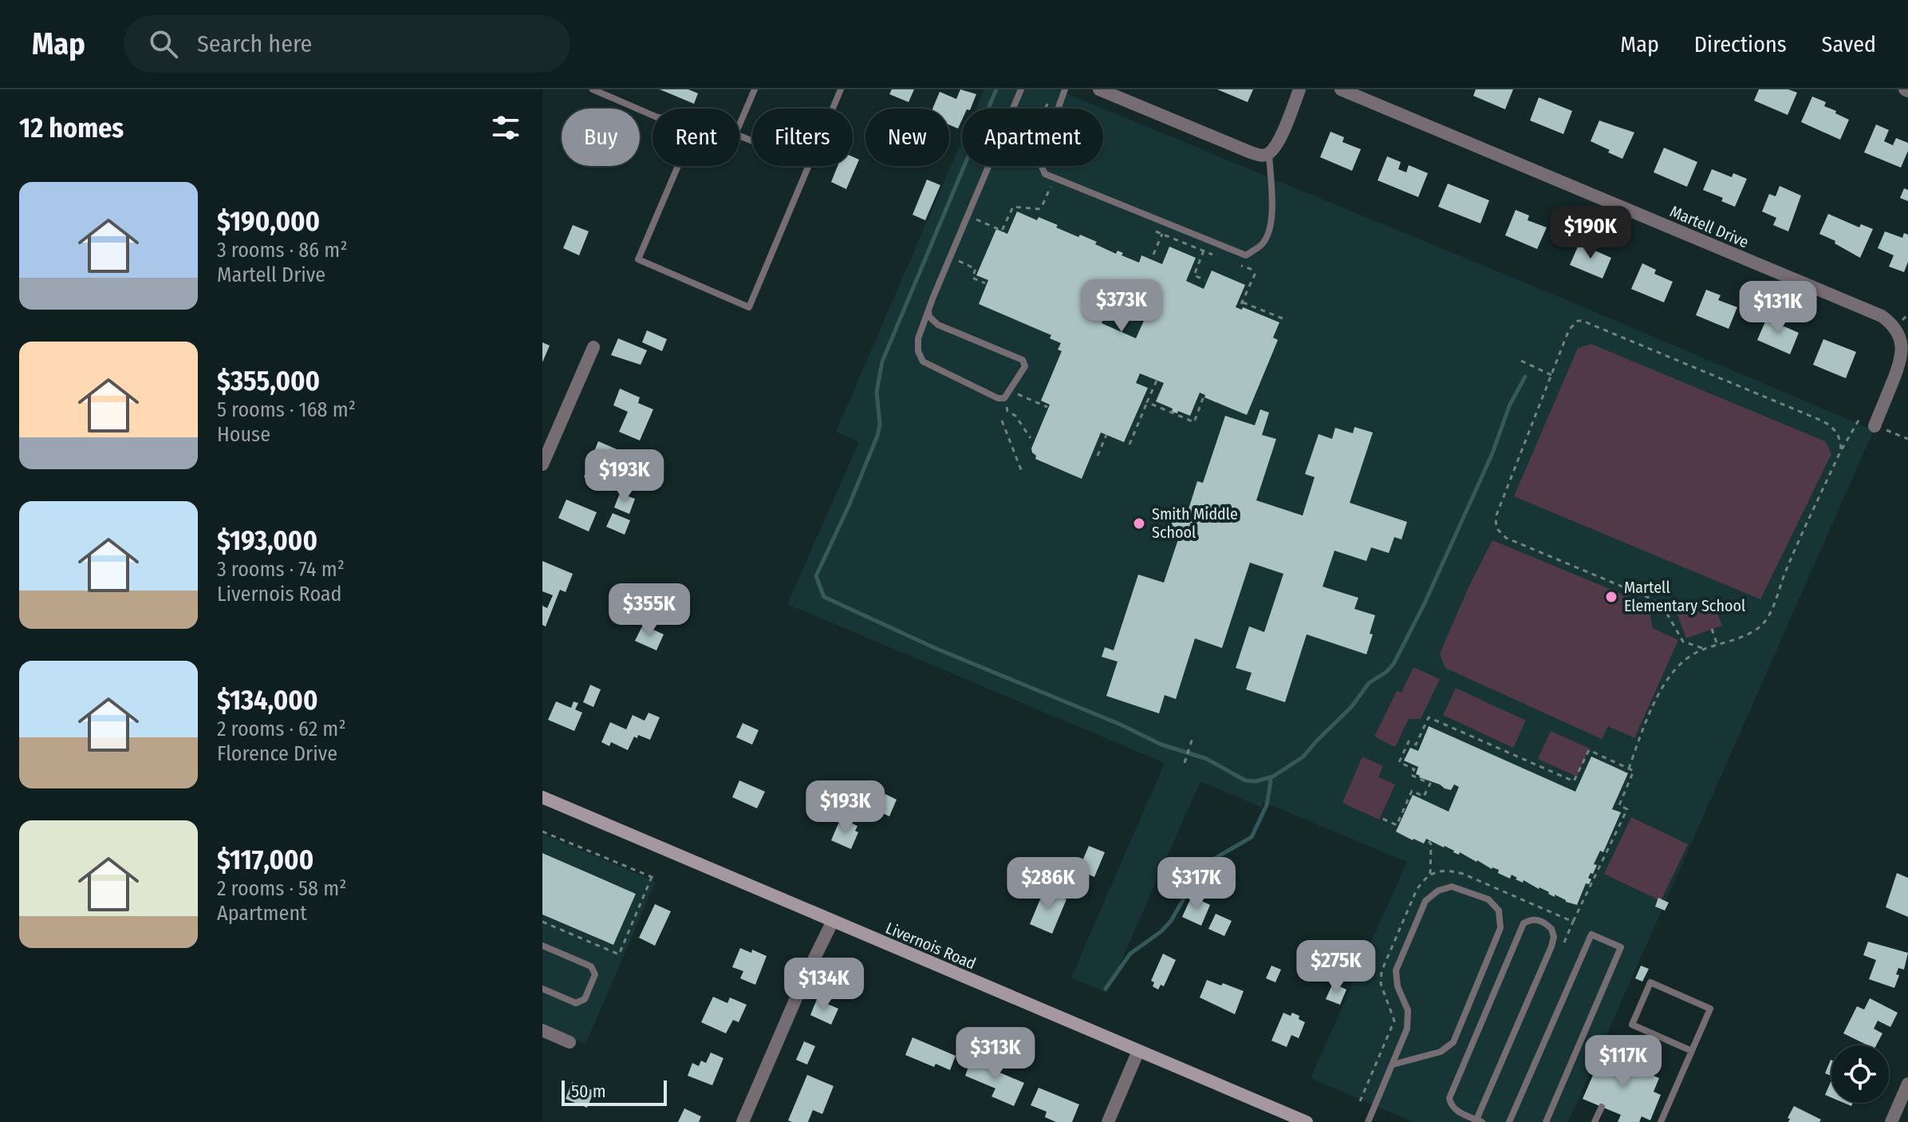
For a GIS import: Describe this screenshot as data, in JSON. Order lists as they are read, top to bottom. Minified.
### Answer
{"streets":{"main road":["Livernois Road"],"street":["Martell Drive"]},"places":["Smith Middle School","Martell Elementary School"],"scale_bar":"50 m","page":{"header":"Map","search":"Search here","nav":["Map","Directions","Saved"],"heading":"12 homes","chip":["Buy","Rent","Filters","New","Apartment"],"list":[{"name":"$190,000","note":"3 rooms · 86 m² · Martell Drive"},{"name":"$355,000","note":"5 rooms · 168 m² · House"},{"name":"$193,000","note":"3 rooms · 74 m² · Livernois Road"},{"name":"$134,000","note":"2 rooms · 62 m² · Florence Drive"},{"name":"$117,000","note":"2 rooms · 58 m² · Apartment"}],"price":["$190K","$373K","$131K","$193K","$355K","$193K","$286K","$317K","$275K","$134K","$313K","$117K"],"scale":"50 m"}}
